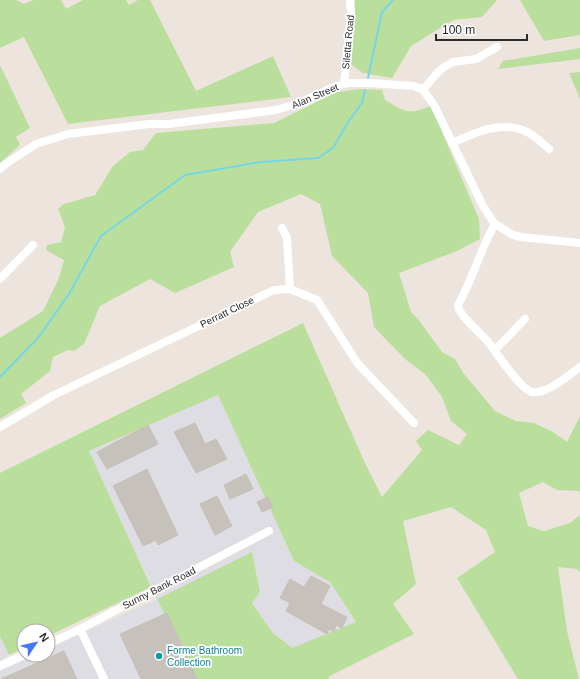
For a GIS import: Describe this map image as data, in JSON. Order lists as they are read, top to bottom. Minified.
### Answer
{"streets":{"street":["Siletta Road","Alan Street","Perratt Close","Sunny Bank Road"]},"crossings":[["Siletta Road","Alan Street"]],"places":["Forme Bathroom Collection"],"scale_bar":"100 m","north":"top right"}
